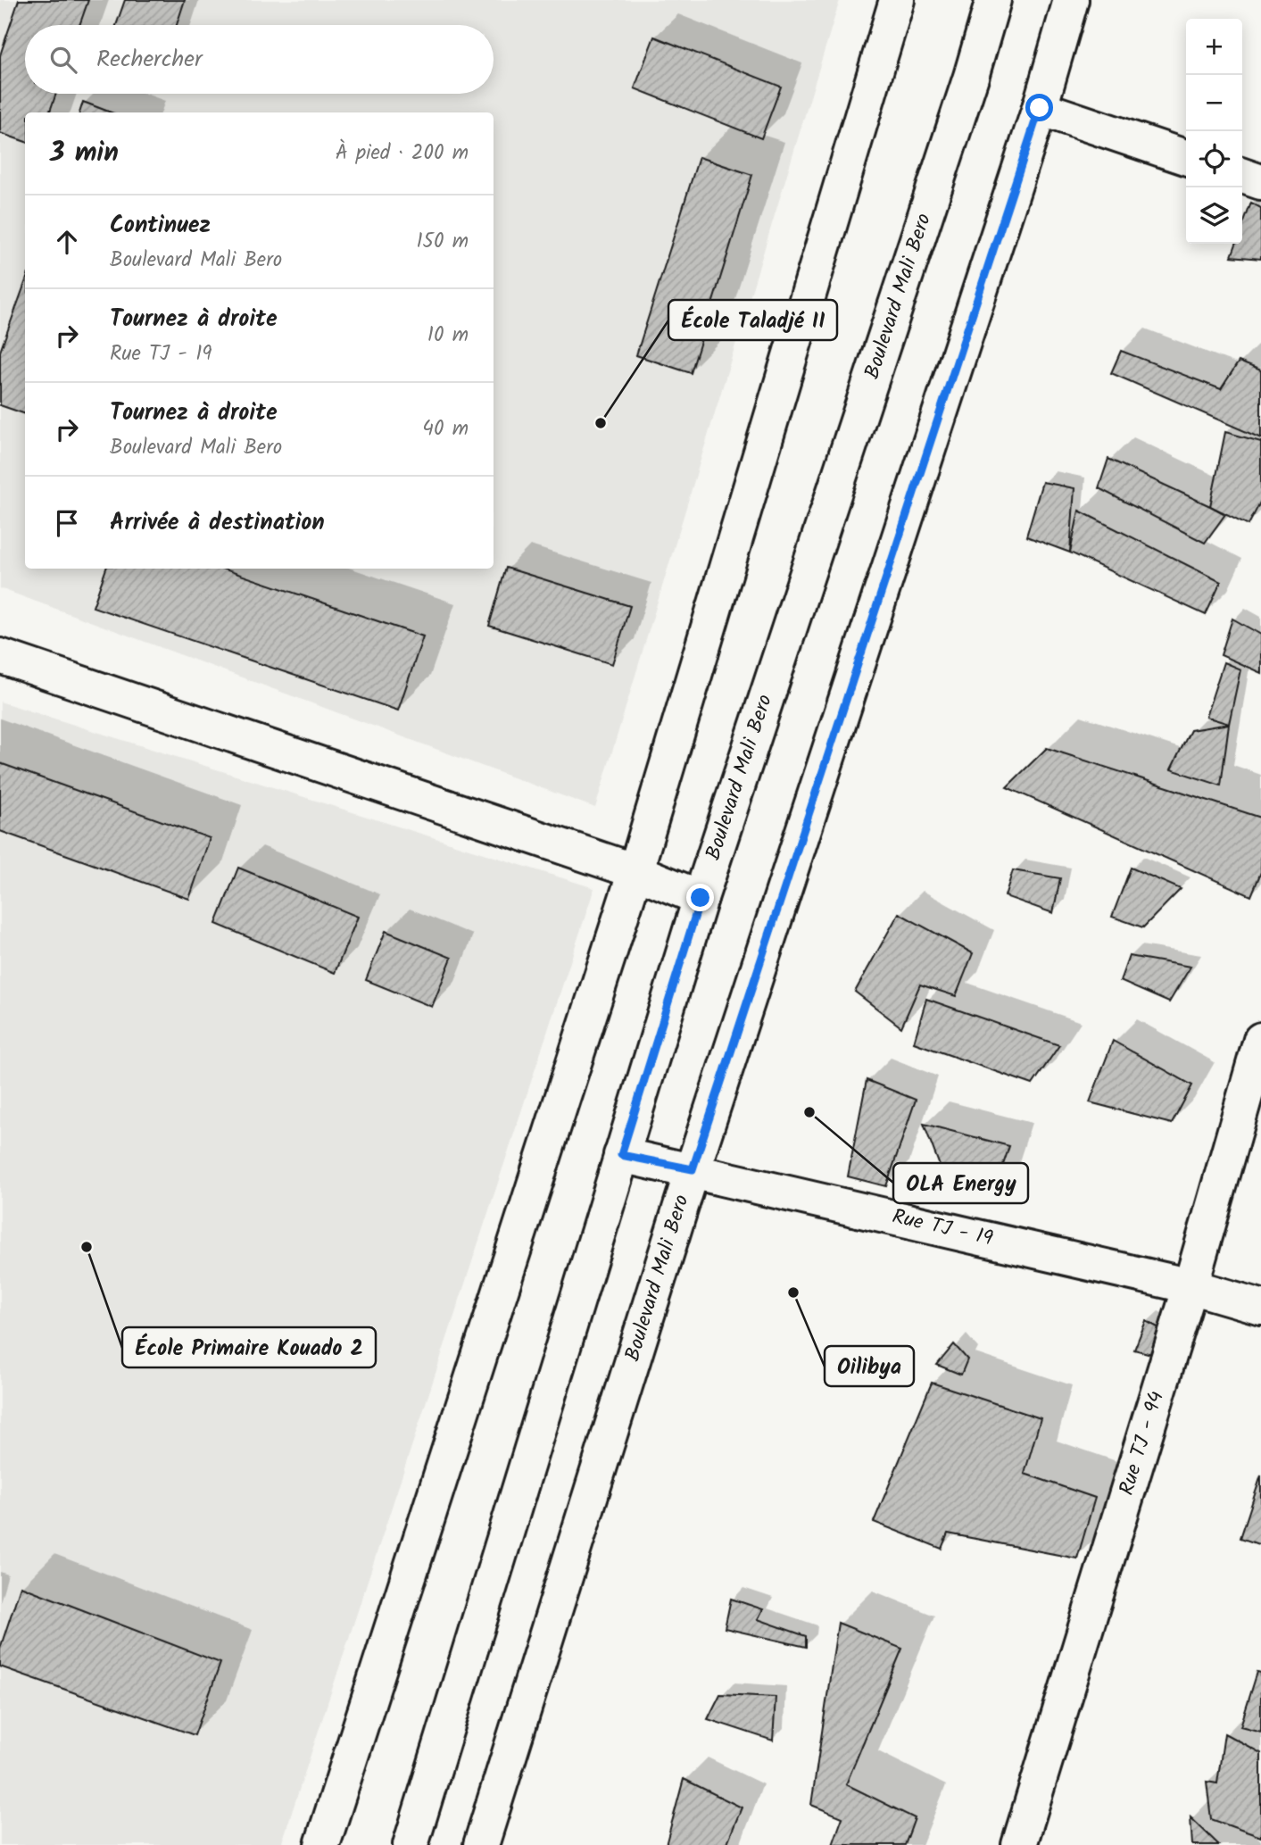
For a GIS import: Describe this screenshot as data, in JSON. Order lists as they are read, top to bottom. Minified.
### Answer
{"streets":{"street":["Boulevard Mali Bero","Rue TJ - 19","Rue TJ - 94"]},"crossings":[["Boulevard Mali Bero","Rue TJ - 19"],["Rue TJ - 19","Rue TJ - 94"]],"places":["École Taladjé II","OLA Energy","École Primaire Kouado 2","Oilibya"],"page":{"map_buttons":["+","−"],"search":"Rechercher","heading":["3 min","À pied · 200 m"],"list":[["Continuez","Boulevard Mali Bero","150 m"],["Tournez à droite","Rue TJ - 19","10 m"],["Tournez à droite","Boulevard Mali Bero","40 m"],"Arrivée à destination"]}}
